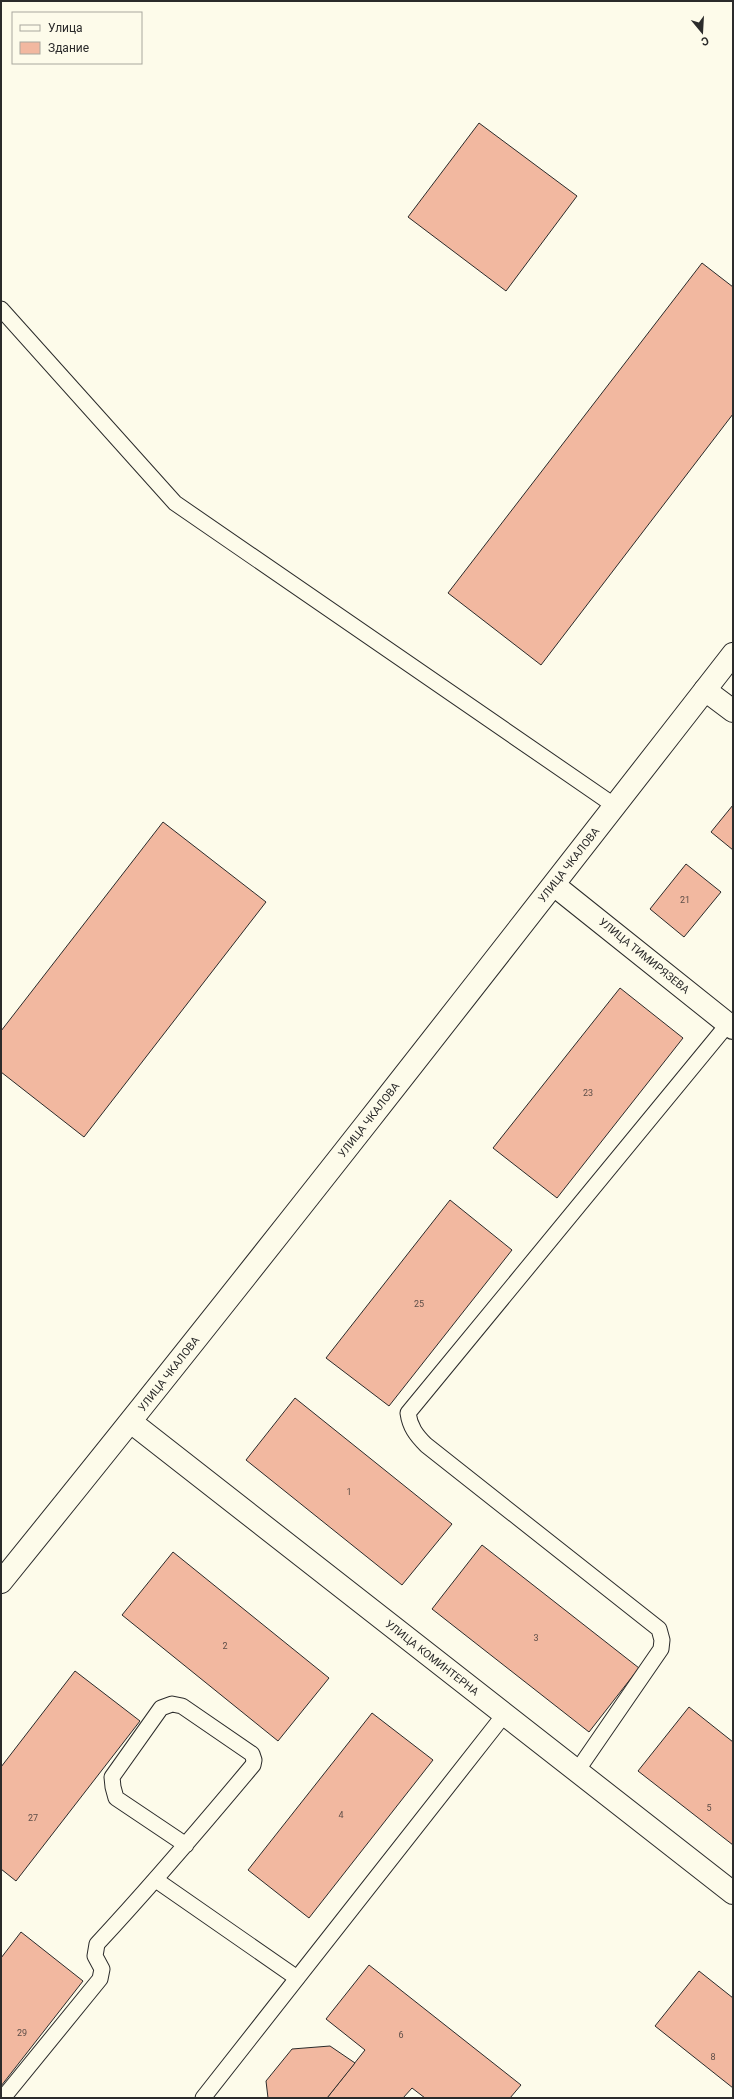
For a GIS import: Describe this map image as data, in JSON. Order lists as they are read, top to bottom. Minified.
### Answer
{"streets":{"main road":["УЛИЦА ЧКАЛОВА","УЛИЦА ТИМИРЯЗЕВА","УЛИЦА КОМИНТЕРНА"]},"crossings":[["УЛИЦА ЧКАЛОВА","УЛИЦА ТИМИРЯЗЕВА"],["УЛИЦА ЧКАЛОВА","УЛИЦА КОМИНТЕРНА"]],"house_numbers":["21","23","25","1","3","2","5","4","27","29","6","8"],"legend":["Улица","Здание"],"north":"bottom"}
